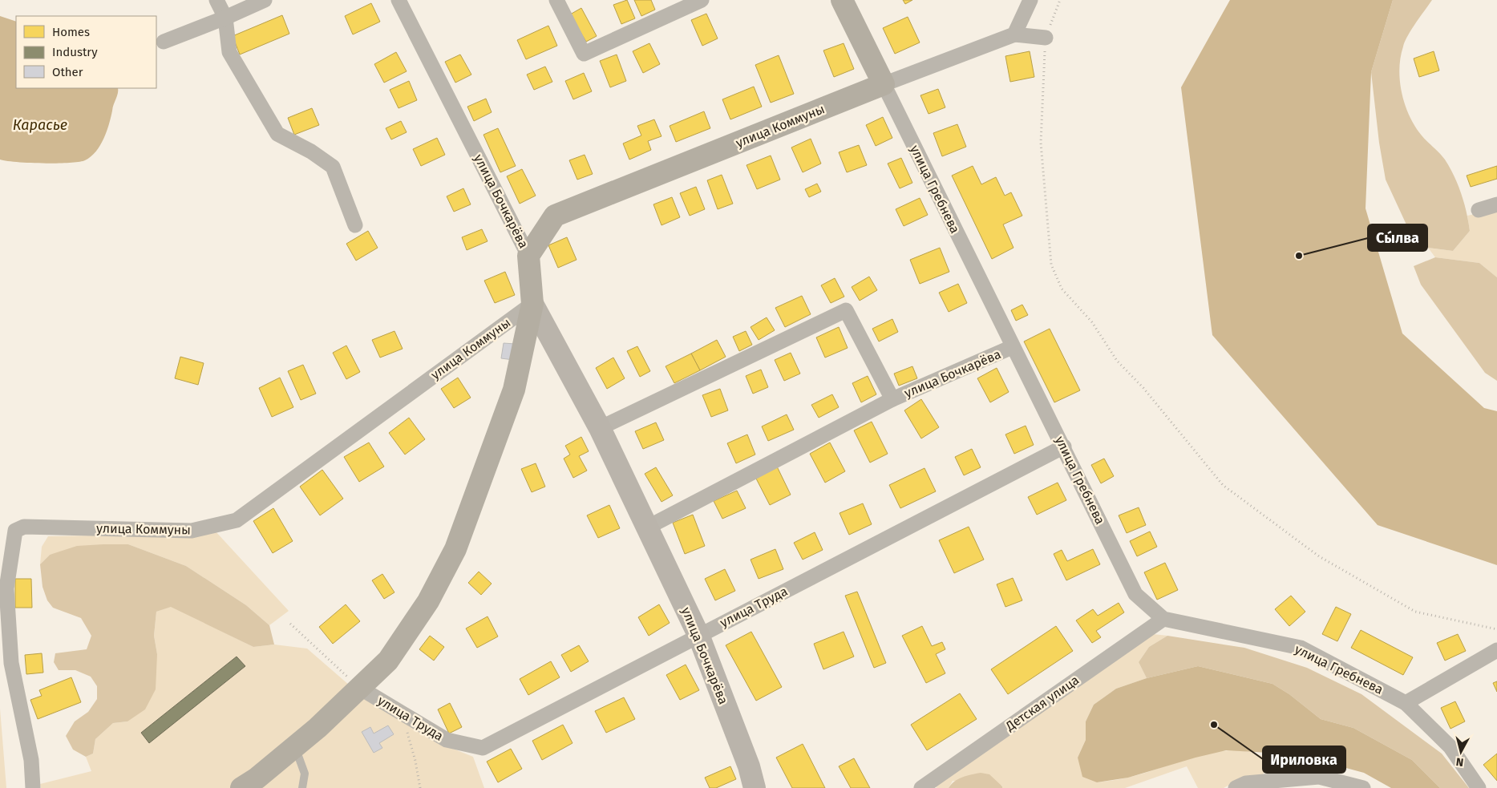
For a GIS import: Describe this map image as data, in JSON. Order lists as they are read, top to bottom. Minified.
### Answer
{"streets":{"main road":["улица Коммуны","улица Гребнева","улица Бочкарёва"],"street":["улица Труда","Детская улица"]},"crossings":[["улица Коммуны","улица Гребнева"],["улица Коммуны","улица Бочкарёва"],["улица Коммуны","улица Труда"],["улица Гребнева","улица Бочкарёва"],["улица Гребнева","улица Труда"],["улица Гребнева","Детская улица"],["улица Бочкарёва","улица Труда"]],"water":["Карасье"],"places":["Сы́лва","Ириловка"],"legend":["Homes","Industry","Other"],"north":"bottom"}
